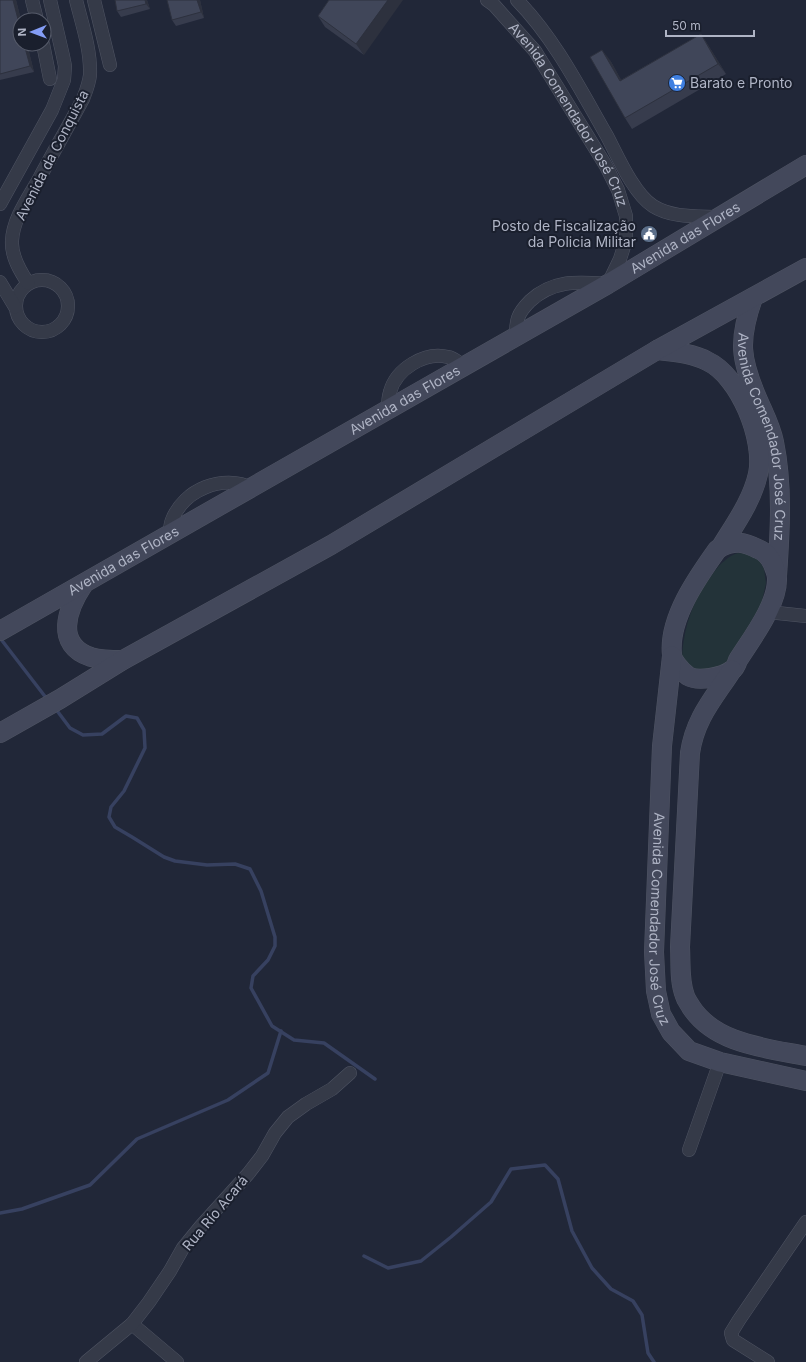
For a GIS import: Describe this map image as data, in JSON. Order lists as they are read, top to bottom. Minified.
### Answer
{"streets":{"main road":["Avenida Comendador José Cruz","Avenida das Flores"],"street":["Avenida da Conquista","Rua Río Acará"]},"crossings":[["Avenida Comendador José Cruz","Avenida das Flores"]],"places":{"supermarket":["Barato e Pronto"],"public building":["Posto de Fiscalização da Policia Militar"]},"scale_bar":"50 m","north":"left"}
